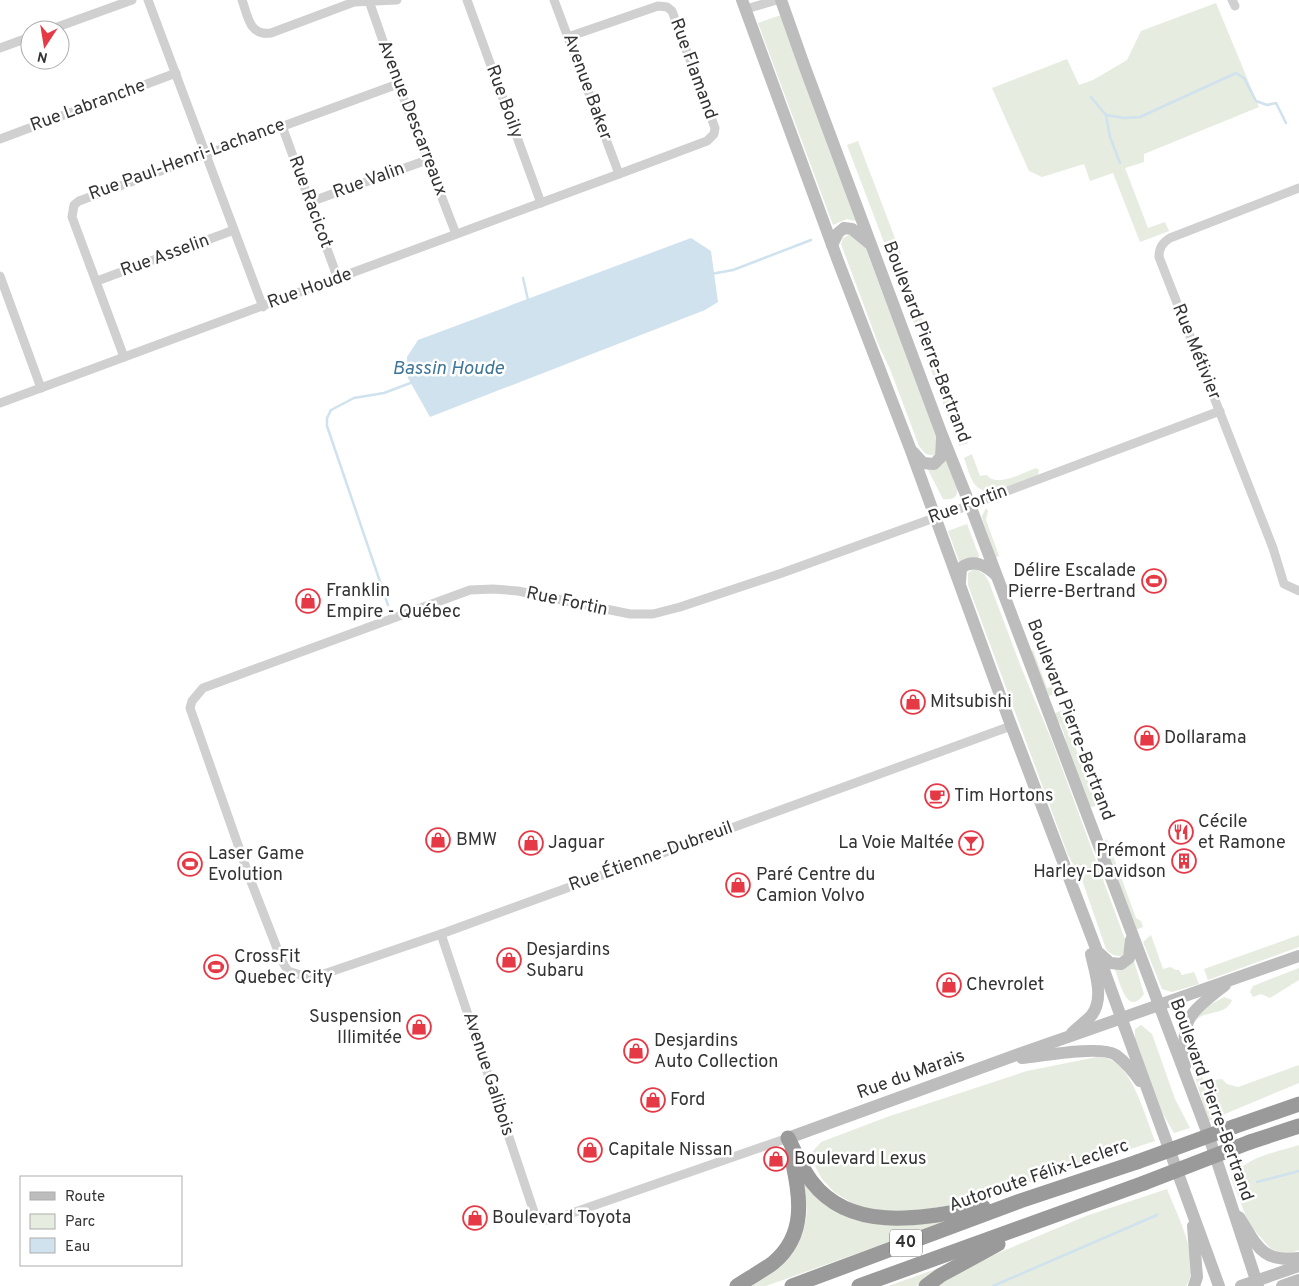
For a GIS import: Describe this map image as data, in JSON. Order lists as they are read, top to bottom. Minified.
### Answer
{"streets":{"highway":["Autoroute Félix-Leclerc","40"],"main road":["Boulevard Pierre-Bertrand","Rue du Marais"],"street":["Rue Flamand","Avenue Baker","Rue Boily","Rue Labranche","Avenue Descarreaux","Rue Paul-Henri-Lachance","Rue Valin","Rue Racicot","Rue Asselin","Rue Houde","Rue Métivier","Rue Fortin","Rue Étienne-Dubreuil","Avenue Galibois"]},"crossings":[["Rue Flamand","Avenue Baker"],["Rue Flamand","Rue Houde"],["Avenue Baker","Rue Houde"],["Rue Boily","Rue Houde"],["Avenue Descarreaux","Rue Paul-Henri-Lachance"],["Avenue Descarreaux","Rue Valin"],["Avenue Descarreaux","Rue Houde"],["Rue Paul-Henri-Lachance","Rue Racicot"],["Rue Paul-Henri-Lachance","Rue Asselin"],["Rue Paul-Henri-Lachance","Rue Houde"],["Rue Valin","Rue Racicot"],["Rue Racicot","Rue Houde"],["Boulevard Pierre-Bertrand","Rue Fortin"],["Boulevard Pierre-Bertrand","Rue du Marais"],["Rue Métivier","Rue Fortin"],["Rue Fortin","Rue Étienne-Dubreuil"],["Rue Étienne-Dubreuil","Avenue Galibois"],["Avenue Galibois","Rue du Marais"]],"water":["Bassin Houde"],"places":{"sports":["Délire Escalade Pierre-Bertrand","Laser Game Evolution","CrossFit Quebec City"],"shop":["Franklin Empire - Québec","Mitsubishi","Dollarama","BMW","Jaguar","Paré Centre du Camion Volvo","Desjardins Subaru","Chevrolet","Suspension Illimitée","Desjardins Auto Collection","Ford","Capitale Nissan","Boulevard Lexus","Boulevard Toyota"],"cafe":["Tim Hortons"],"restaurant":["Cécile et Ramone"],"bar":["La Voie Maltée"],"building":["Prémont Harley-Davidson"]},"legend":["Route","Parc","Eau"],"north":"bottom"}
